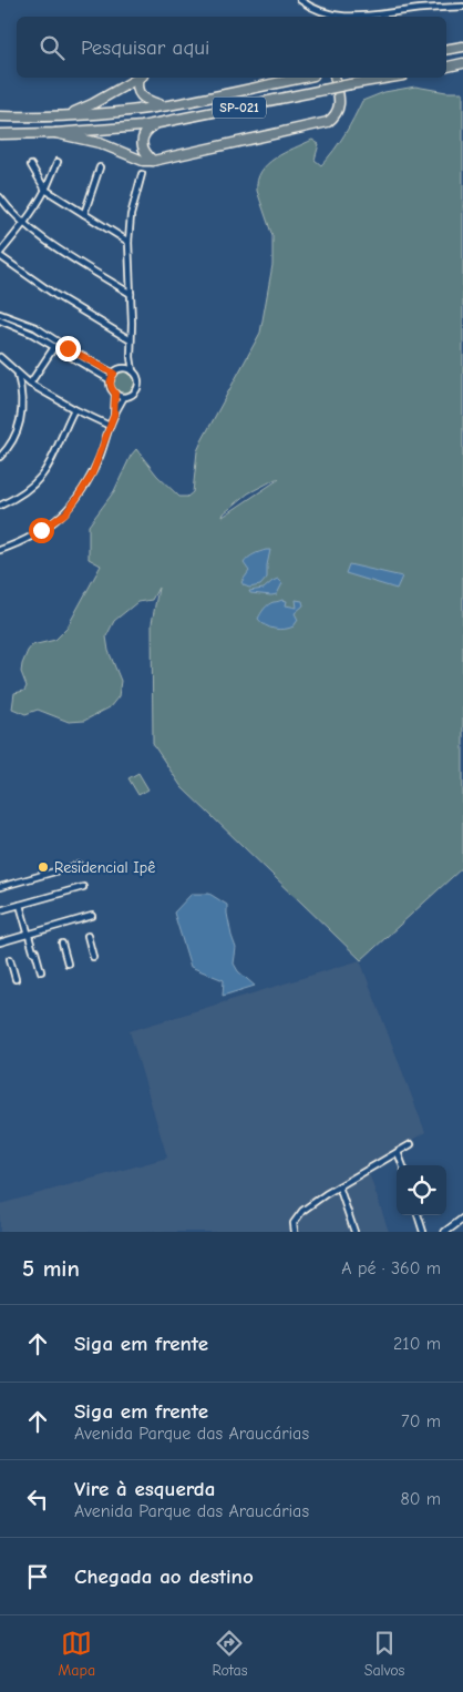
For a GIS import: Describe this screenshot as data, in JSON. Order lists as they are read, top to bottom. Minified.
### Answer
{"streets":{"highway":["SP-021"]},"places":["Residencial Ipê"],"page":{"search":"Pesquisar aqui","heading":["5 min","A pé · 360 m"],"list":[["Siga em frente","210 m"],["Siga em frente","Avenida Parque das Araucárias","70 m"],["Vire à esquerda","Avenida Parque das Araucárias","80 m"],"Chegada ao destino"],"nav":["Mapa","Rotas","Salvos"]}}
